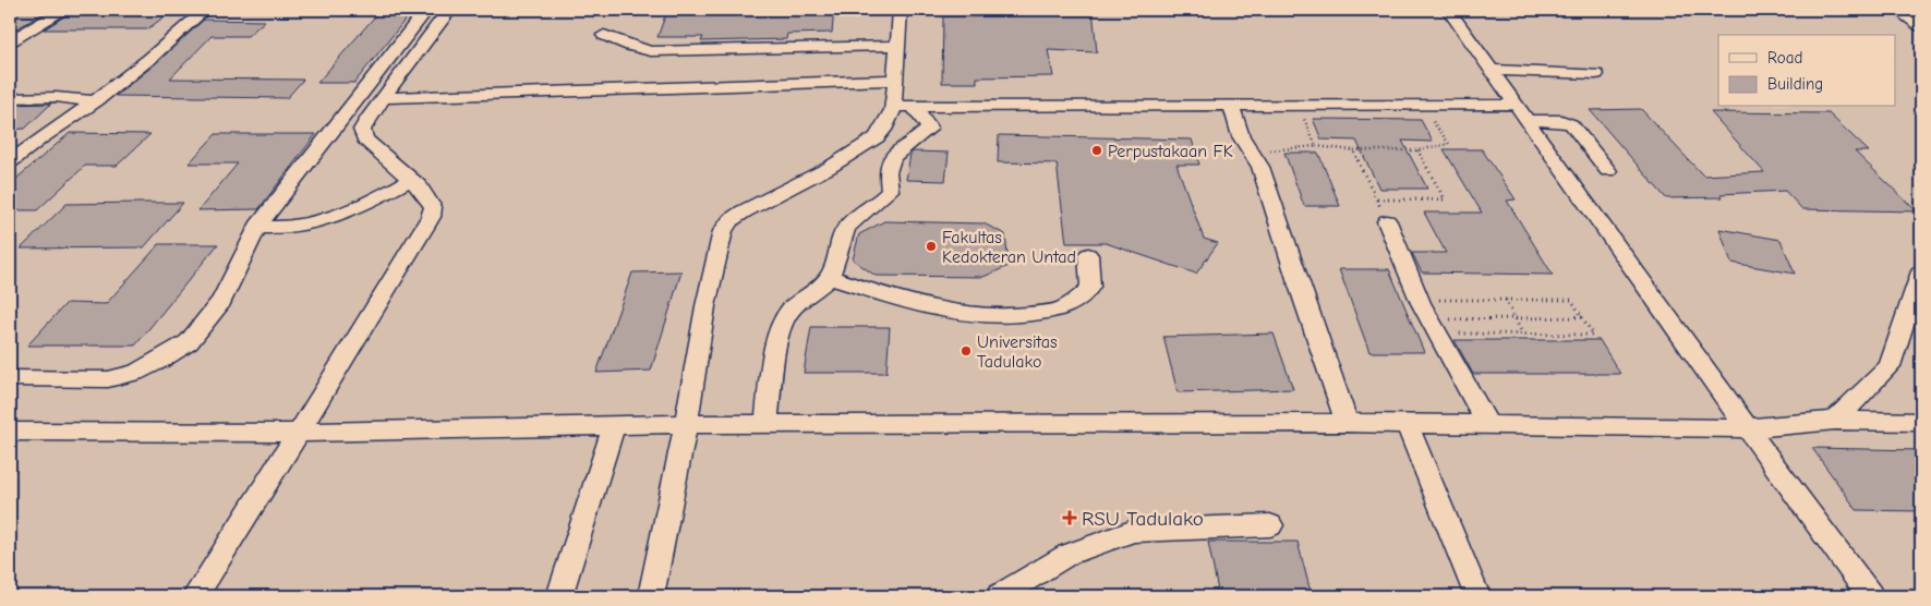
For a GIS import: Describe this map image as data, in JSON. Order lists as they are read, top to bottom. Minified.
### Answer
{"places":{"other":["Perpustakaan FK","Fakultas Kedokteran Untad","Universitas Tadulako"],"health":["RSU Tadulako"]},"legend":["Road","Building"]}
